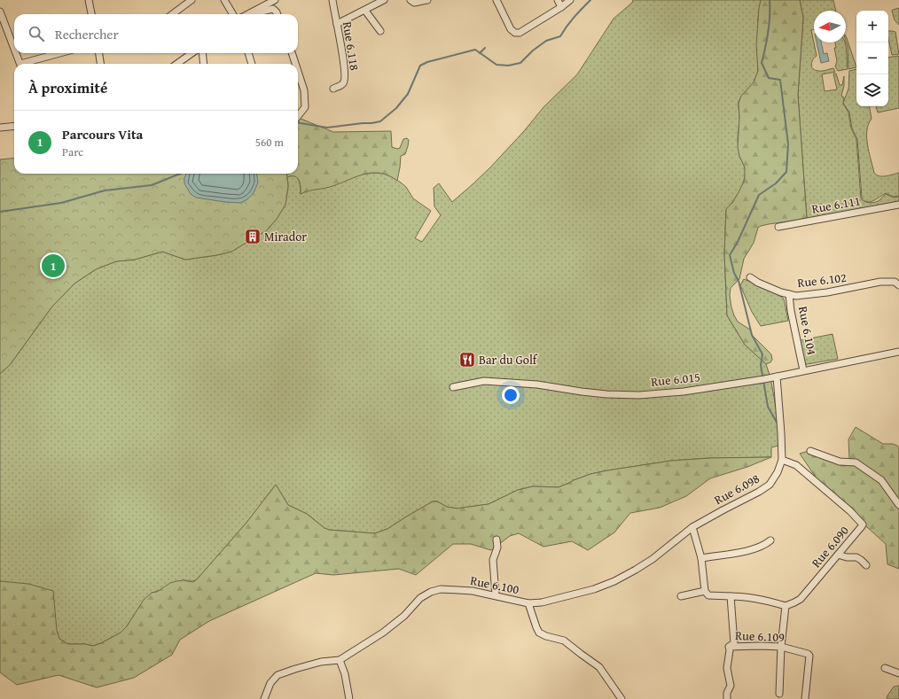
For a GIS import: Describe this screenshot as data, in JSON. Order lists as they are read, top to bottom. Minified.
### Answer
{"streets":{"street":["Rue 6.118","Rue 6.111","Rue 6.102","Rue 6.104","Rue 6.015","Rue 6.098","Rue 6.090","Rue 6.100","Rue 6.109"]},"crossings":[["Rue 6.102","Rue 6.104"],["Rue 6.104","Rue 6.015"],["Rue 6.098","Rue 6.090"],["Rue 6.098","Rue 6.100"]],"places":{"building":["Mirador"],"restaurant":["Bar du Golf"]},"north":"left","page":{"map_buttons":["+","−"],"search":"Rechercher","heading":"À proximité","list":[{"mark":"1","name":"Parcours Vita","note":"Parc","value":"560 m"}],"pins":"1"}}
